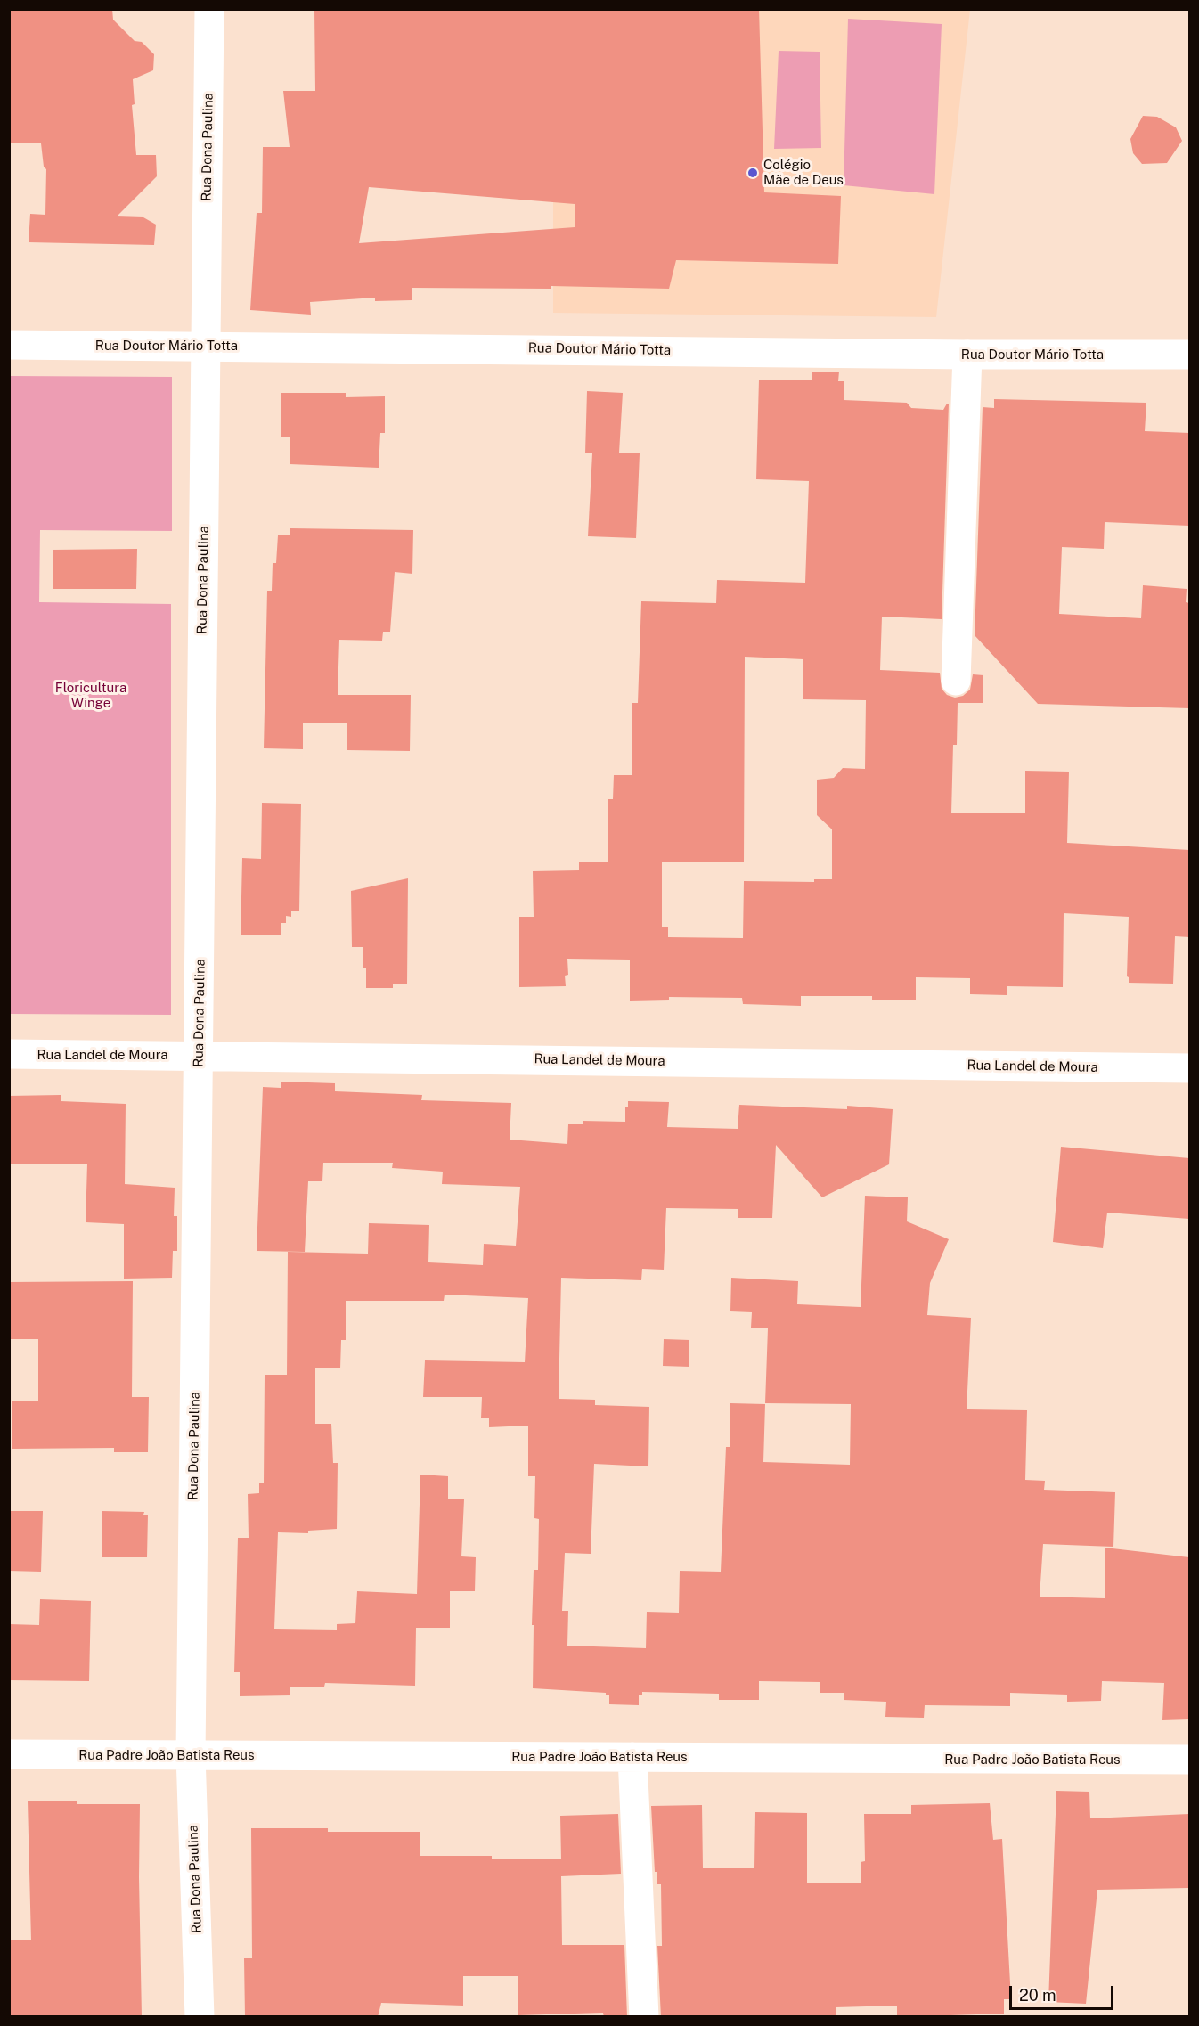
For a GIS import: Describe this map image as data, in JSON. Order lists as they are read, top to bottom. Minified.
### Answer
{"streets":{"street":["Rua Dona Paulina","Rua Doutor Mário Totta","Rua Landel de Moura","Rua Padre João Batista Reus"]},"crossings":[["Rua Dona Paulina","Rua Doutor Mário Totta"],["Rua Dona Paulina","Rua Landel de Moura"],["Rua Dona Paulina","Rua Padre João Batista Reus"]],"parks":["Floricultura Winge"],"places":["Colégio Mãe de Deus"],"scale_bar":"20 m"}
